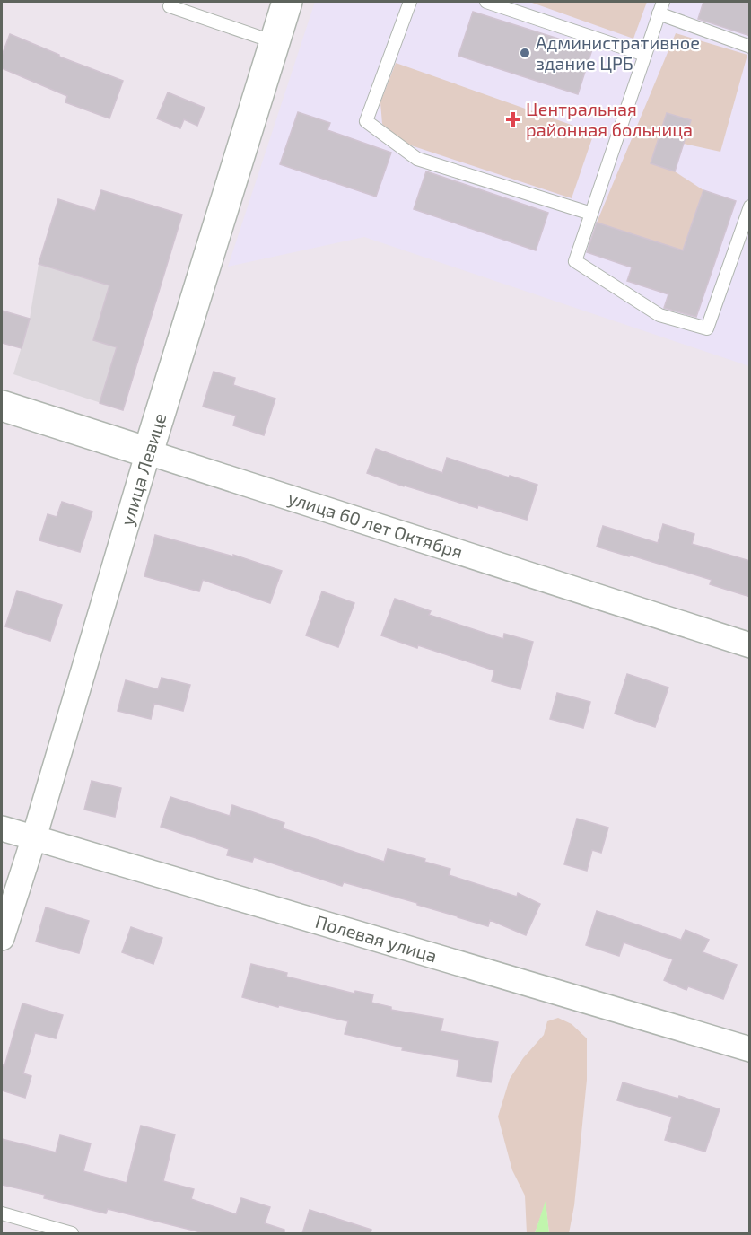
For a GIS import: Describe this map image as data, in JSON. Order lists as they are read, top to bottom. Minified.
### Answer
{"streets":{"street":["улица Левице","улица 60 лет Октября","Полевая улица"]},"crossings":[["улица Левице","улица 60 лет Октября"],["улица Левице","Полевая улица"]],"places":{"other":["Административное здание ЦРБ"],"health":["Центральная районная больница"]}}
